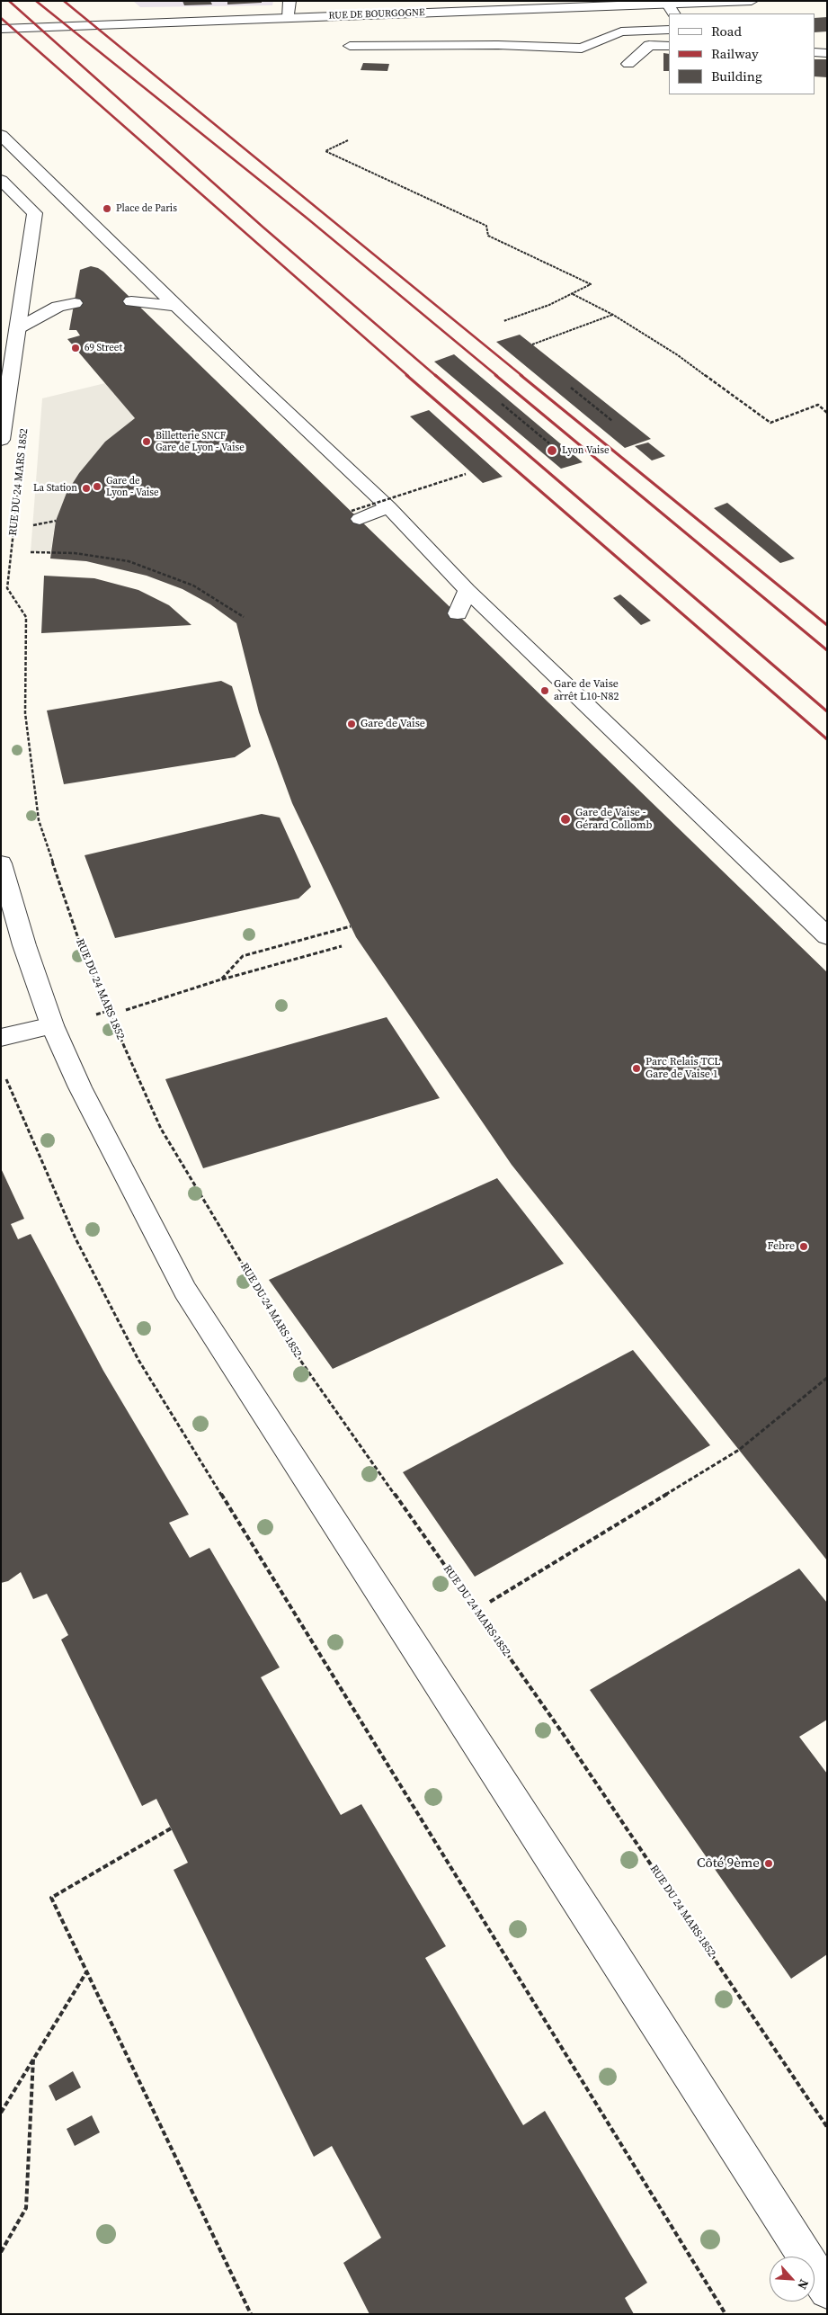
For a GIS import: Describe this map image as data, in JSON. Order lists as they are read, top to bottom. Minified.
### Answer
{"streets":{"street":["RUE DE BOURGOGNE","RUE DU 24 MARS 1852"]},"places":["Place de Paris","69 Street","Billetterie SNCF Gare de Lyon - Vaise","Lyon Vaise","Gare de Lyon - Vaise","La Station","Gare de Vaise arrêt L10-N82","Gare de Vaise","Gare de Vaise - Gérard Collomb","Parc Relais TCL Gare de Vaise 1","Febre","Côté 9ème"],"legend":["Road","Railway","Building"],"north":"bottom right"}
